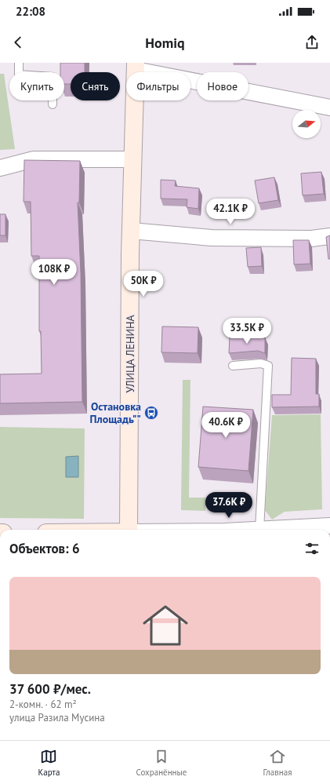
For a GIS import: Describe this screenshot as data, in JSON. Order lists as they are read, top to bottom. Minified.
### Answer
{"streets":{"main road":["УЛИЦА ЛЕНИНА"]},"places":{"bus stop":["Остановка Площадь\"\""]},"north":"right","page":{"status":"22:08","header":"Homiq","chip":["Купить","Снять","Фильтры","Новое"],"price":["42.1K ₽","108K ₽","50K ₽","33.5K ₽","40.6K ₽","37.6K ₽"],"heading":"Объектов: 6","list":[{"name":"37 600 ₽/мес.","note":"2-комн. · 62 m² · улица Разила Мусина"}],"tabs":["Карта","Сохранённые","Главная"]}}
